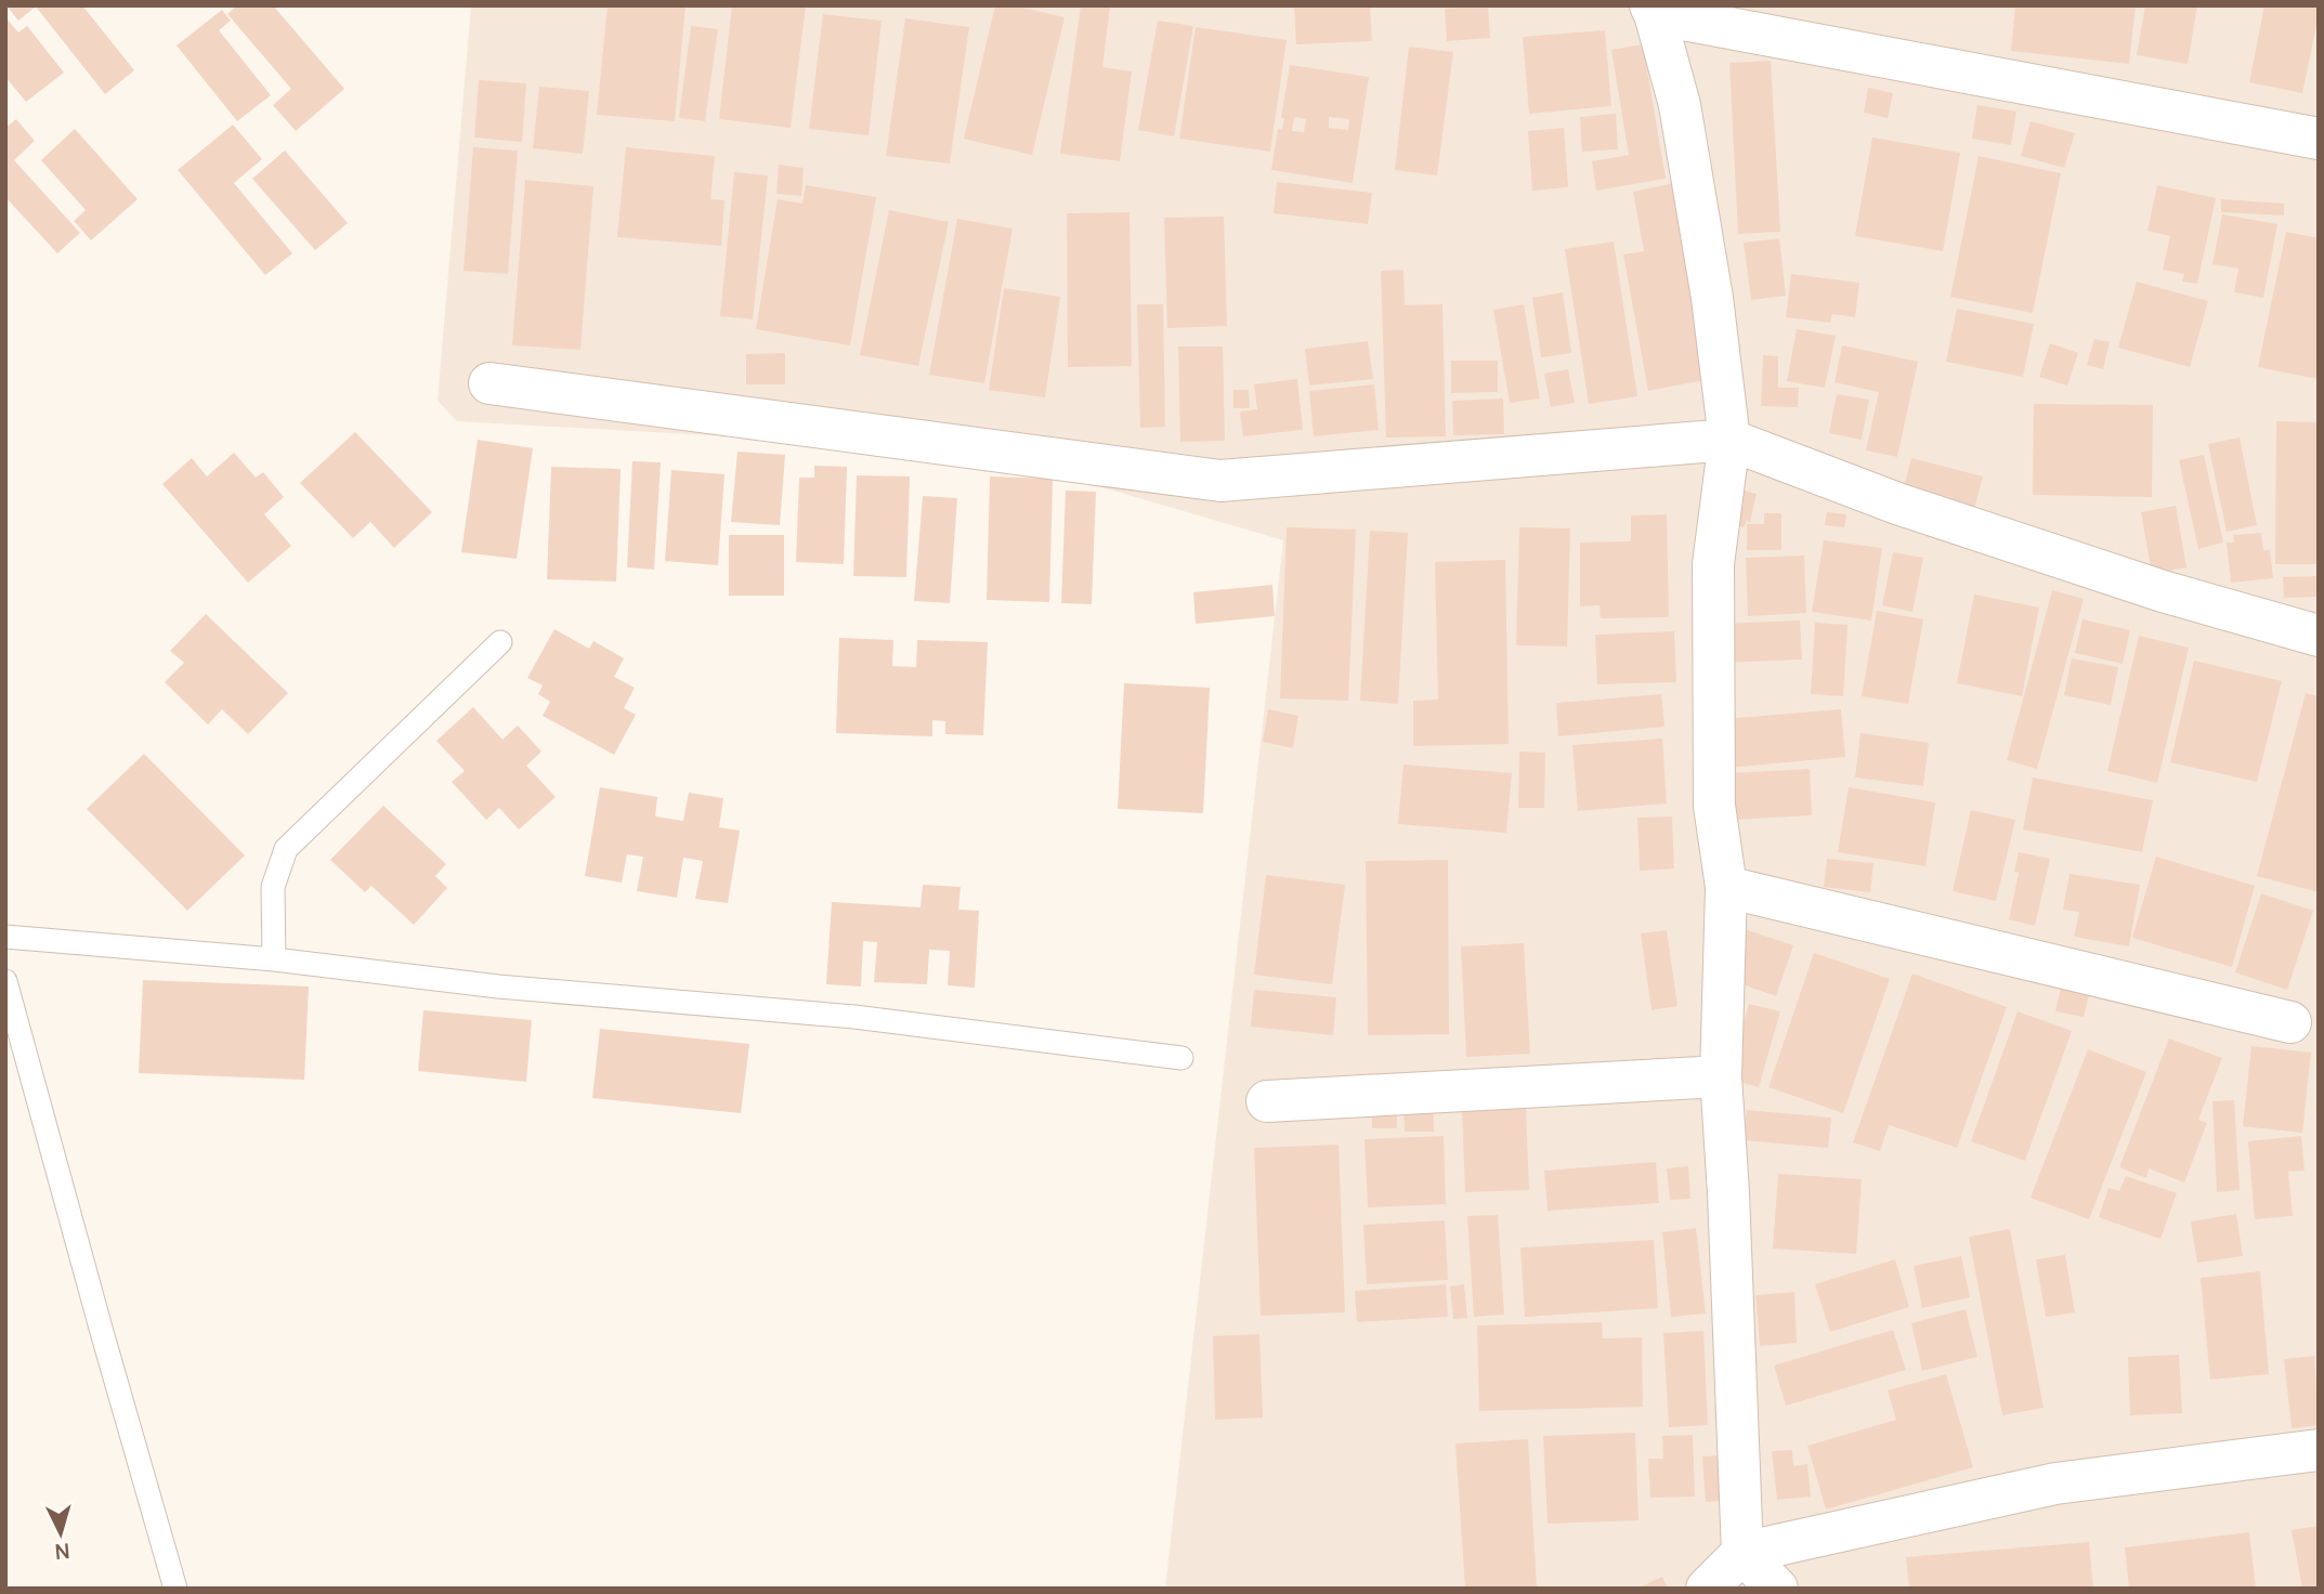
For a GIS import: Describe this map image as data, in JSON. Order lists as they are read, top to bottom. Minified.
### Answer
{"north":"bottom"}
